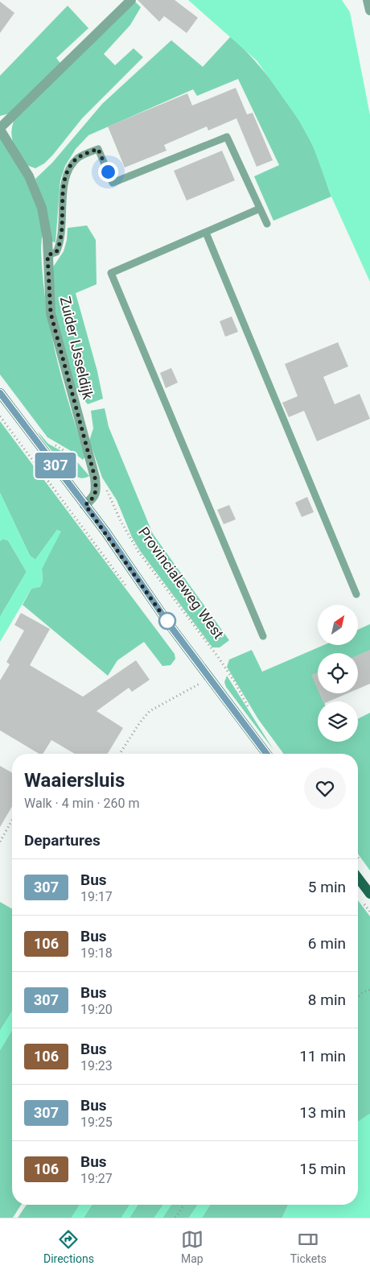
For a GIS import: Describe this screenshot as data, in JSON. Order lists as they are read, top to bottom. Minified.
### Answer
{"streets":{"street":["Zuider IJsseldijk"],"path":["Provincialeweg West"]},"crossings":[["Zuider IJsseldijk","Provincialeweg West"]],"lines":["bus line 307"],"north":"top right","page":{"on_map":"307","heading":[["Waaiersluis","Walk · 4 min · 260 m"],"Departures"],"list":[{"mark":"307","name":"Bus","note":"19:17","value":"5 min"},{"mark":"106","name":"Bus","note":"19:18","value":"6 min"},{"mark":"307","name":"Bus","note":"19:20","value":"8 min"},{"mark":"106","name":"Bus","note":"19:23","value":"11 min"},{"mark":"307","name":"Bus","note":"19:25","value":"13 min"},{"mark":"106","name":"Bus","note":"19:27","value":"15 min"}],"tabs":["Directions","Map","Tickets"]}}
